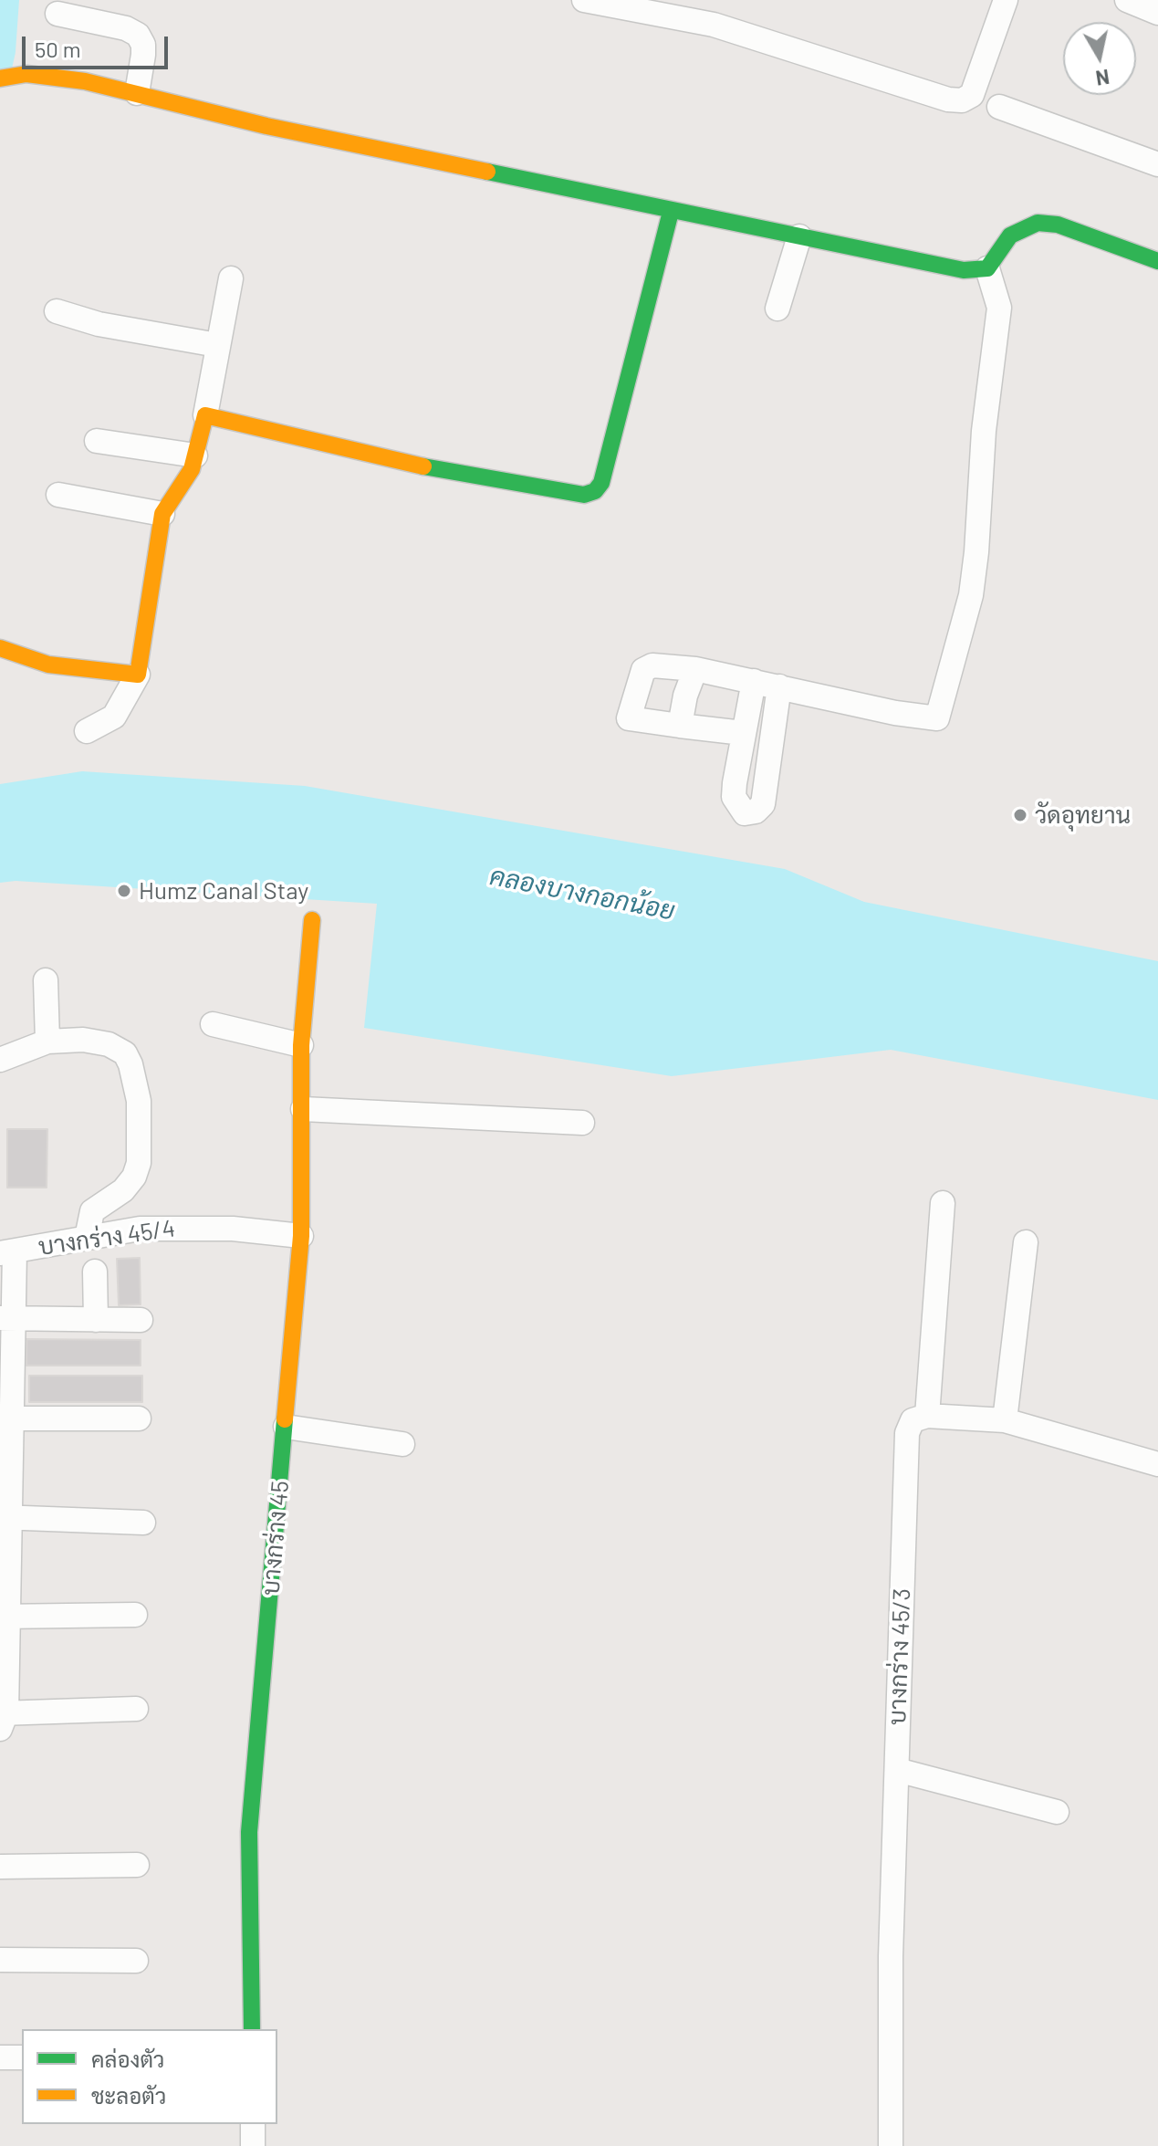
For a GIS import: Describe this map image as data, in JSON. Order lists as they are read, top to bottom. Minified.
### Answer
{"streets":{"street":["บางกร่าง 45/4","บางกร่าง 45","บางกร่าง 45/3"]},"crossings":[["บางกร่าง 45/4","บางกร่าง 45"]],"water":["คลองบางกอกน้อย"],"places":["วัดอุทยาน","Humz Canal Stay"],"legend":["คล่องตัว","ชะลอตัว"],"scale_bar":"50 m","north":"bottom"}
